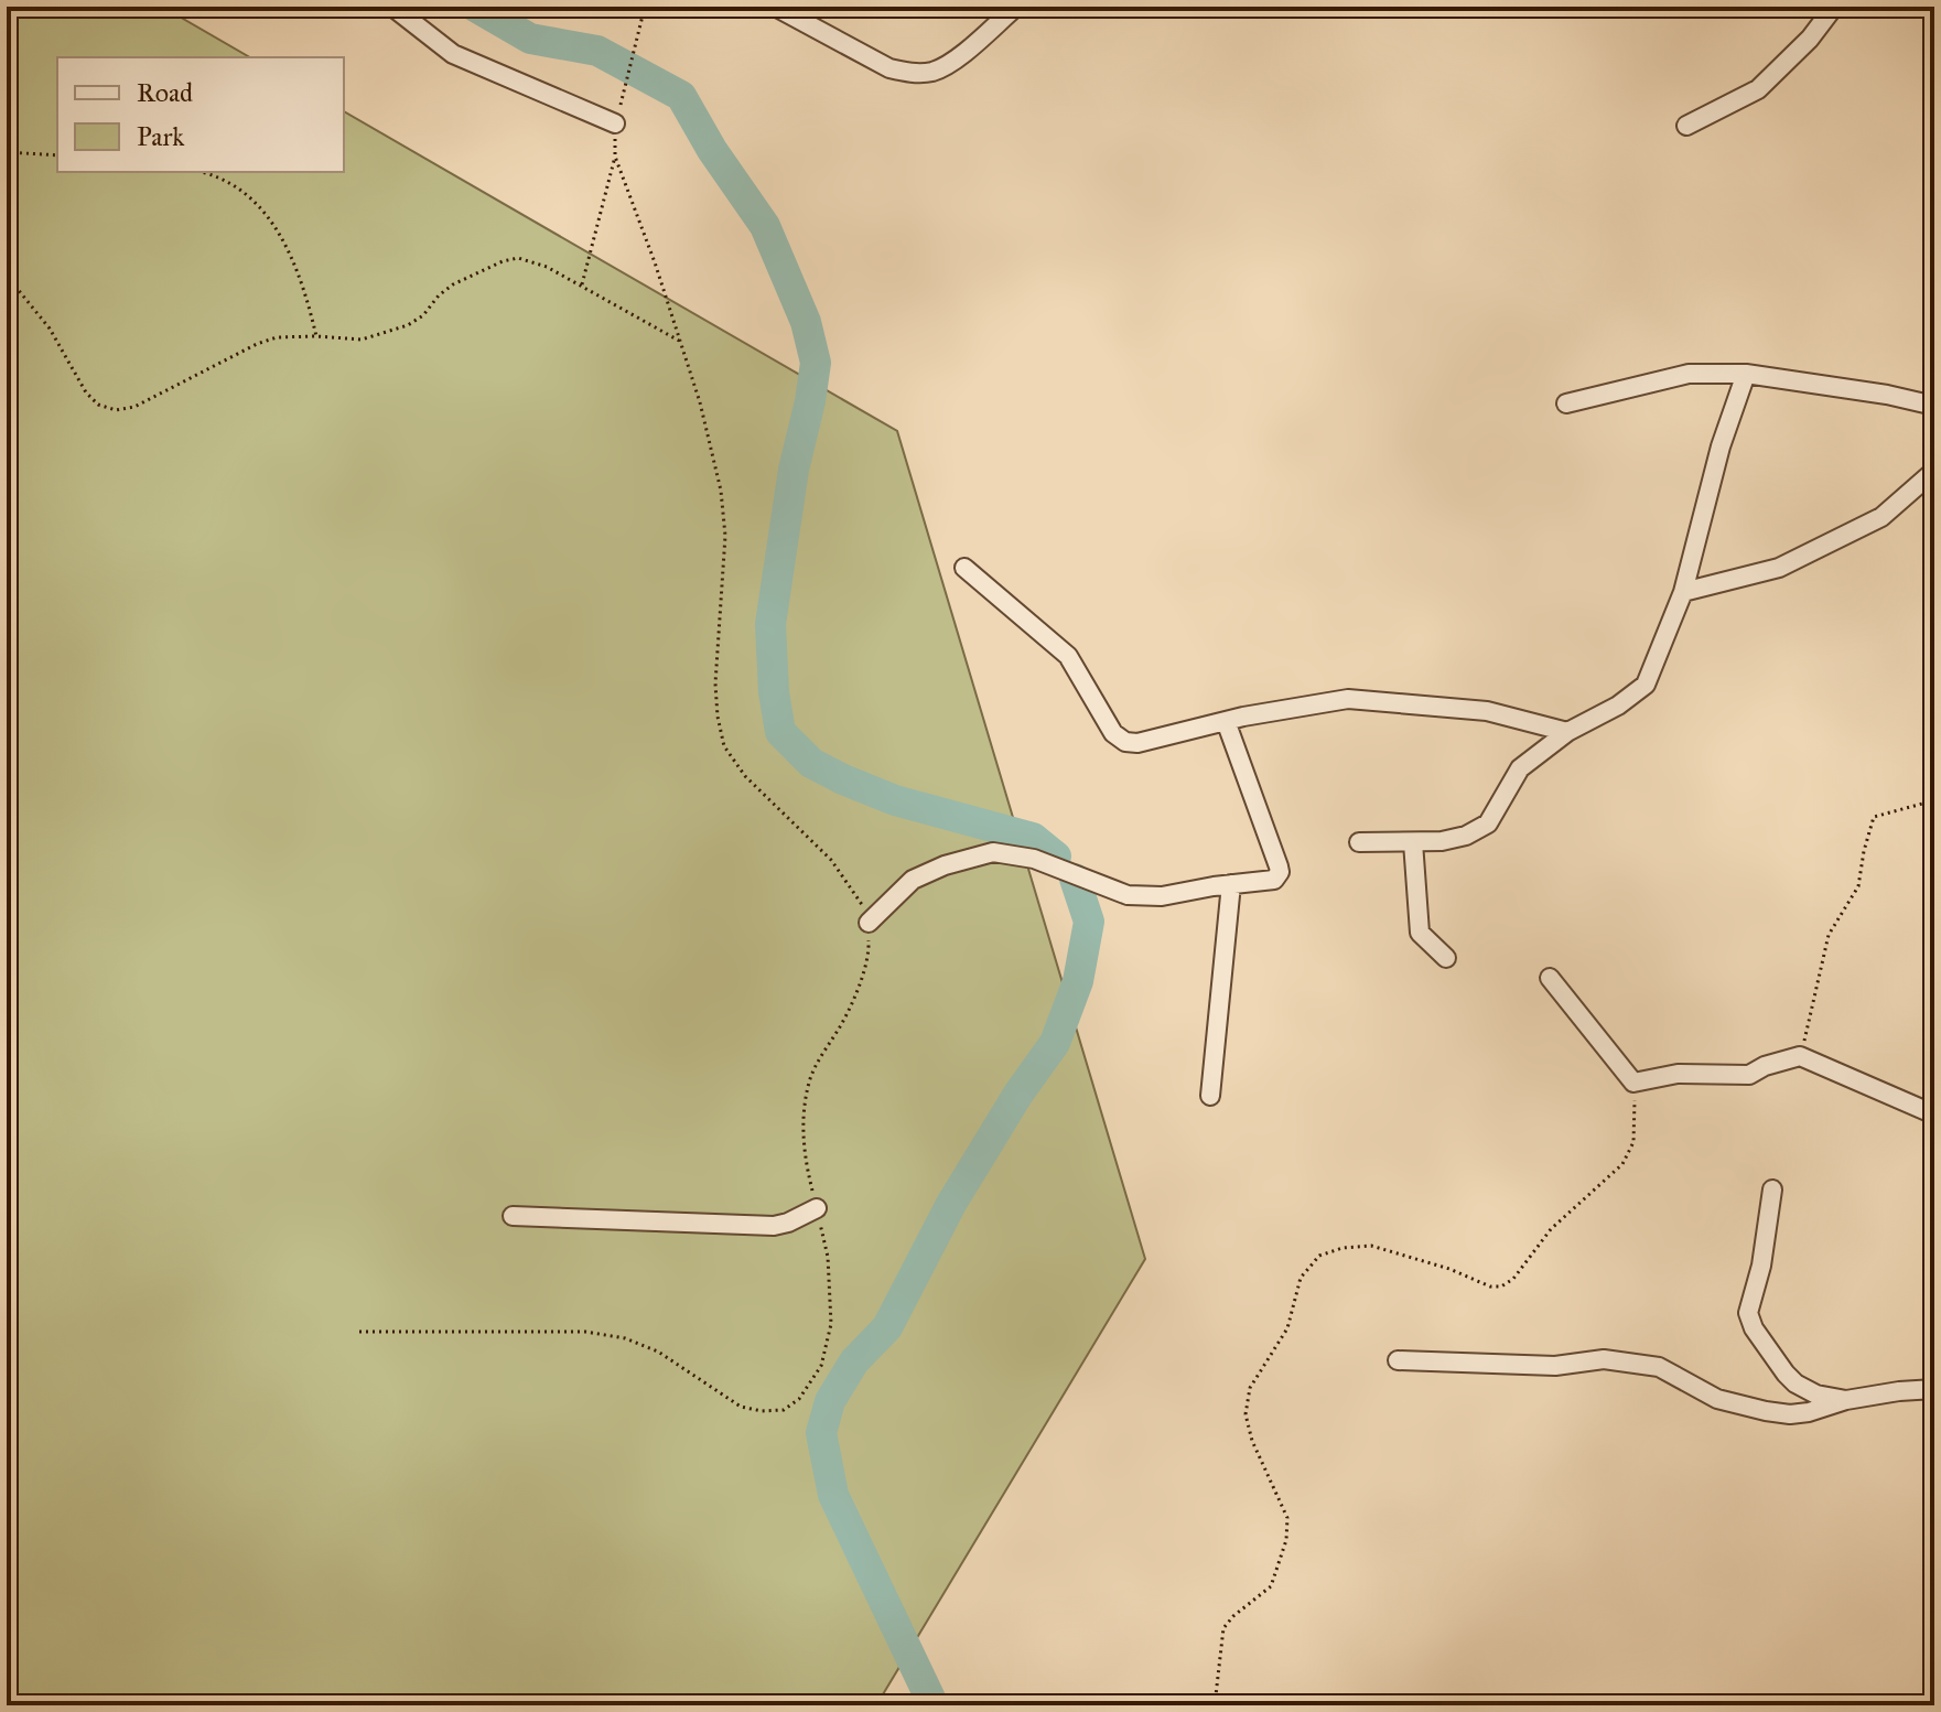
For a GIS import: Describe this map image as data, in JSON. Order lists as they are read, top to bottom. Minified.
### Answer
{"legend":["Road","Park"]}
